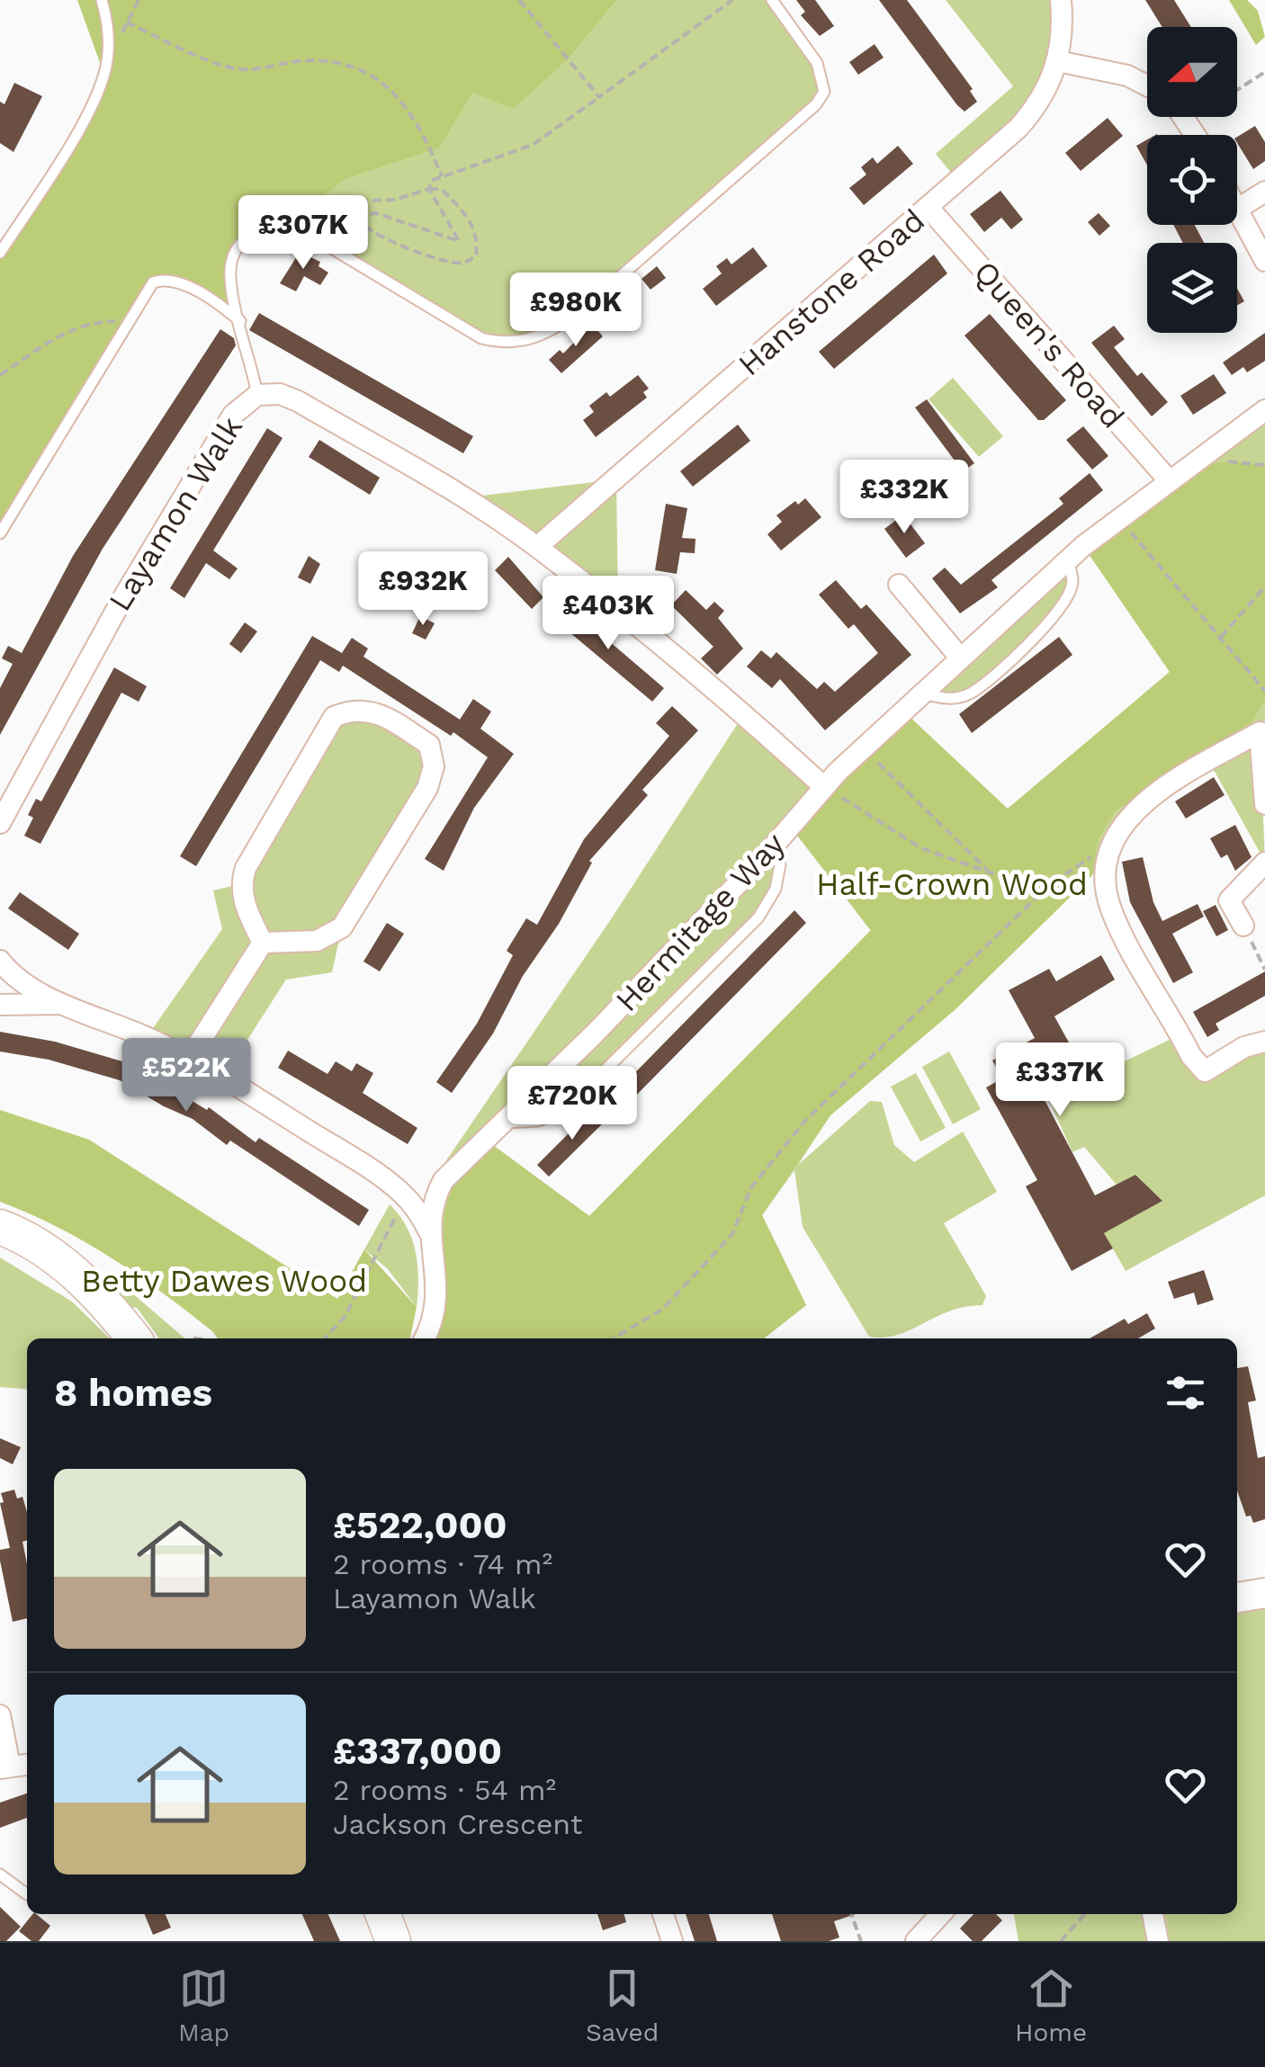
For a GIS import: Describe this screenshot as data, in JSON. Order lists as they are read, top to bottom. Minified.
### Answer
{"streets":{"street":["Hanstone Road","Queen's Road","Layamon Walk","Hermitage Way"]},"crossings":[["Hanstone Road","Queen's Road"],["Hanstone Road","Layamon Walk"],["Queen's Road","Hermitage Way"],["Layamon Walk","Hermitage Way"]],"parks":["Half-Crown Wood","Betty Dawes Wood"],"north":"left","page":{"price":["£307K","£980K","£332K","£932K","£403K","£522K","£337K","£720K"],"heading":"8 homes","list":[{"name":"£522,000","note":"2 rooms · 74 m² · Layamon Walk"},{"name":"£337,000","note":"2 rooms · 54 m² · Jackson Crescent"}],"tabs":["Map","Saved","Home"]}}
